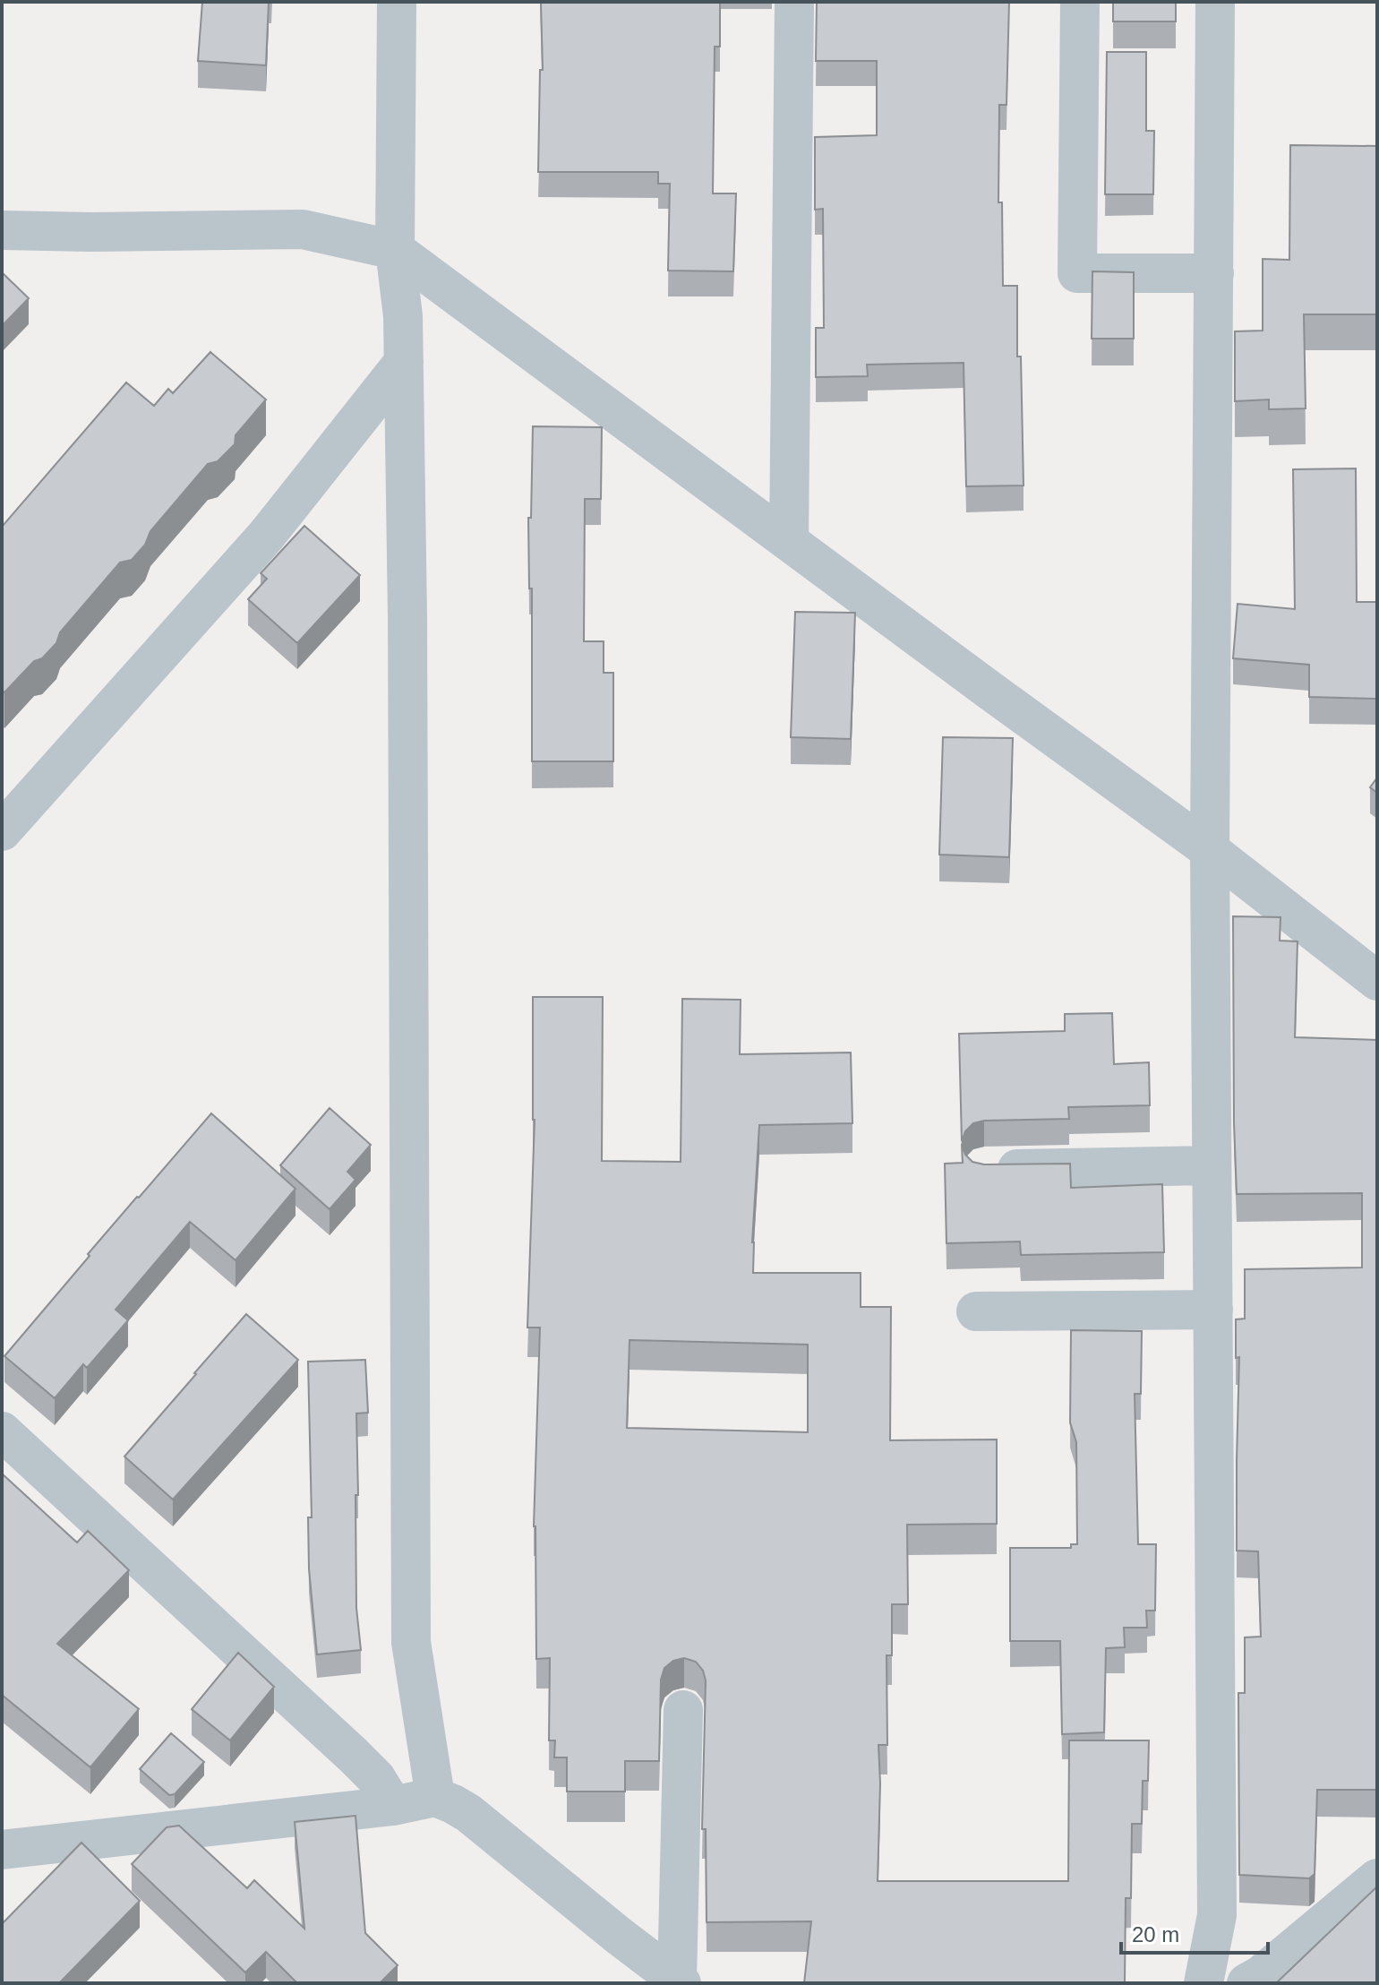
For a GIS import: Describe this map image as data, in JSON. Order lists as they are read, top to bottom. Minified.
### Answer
{"scale_bar":"20 m"}
